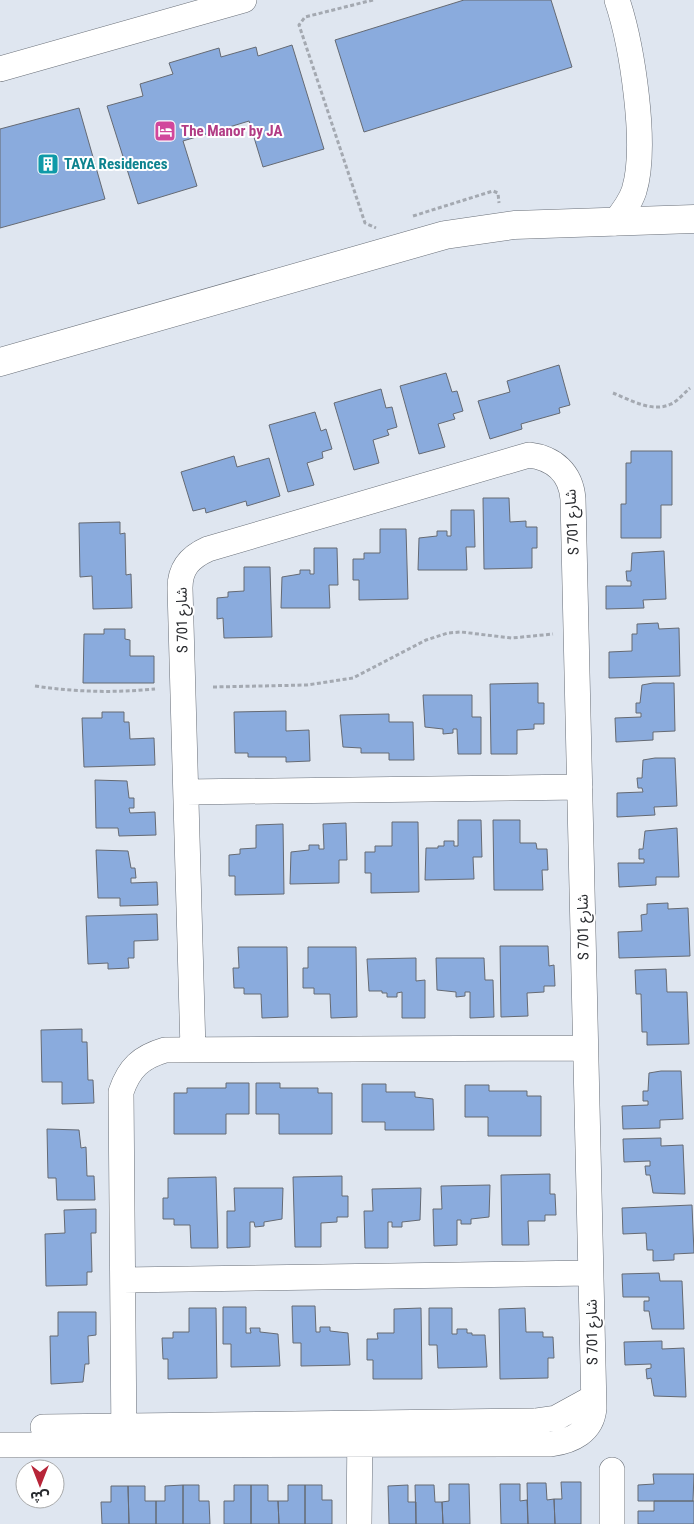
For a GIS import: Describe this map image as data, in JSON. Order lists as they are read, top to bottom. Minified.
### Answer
{"streets":{"street":["S 701 شارع"]},"places":{"hotel":["The Manor by JA"],"building":["TAYA Residences"]},"north":"bottom"}
